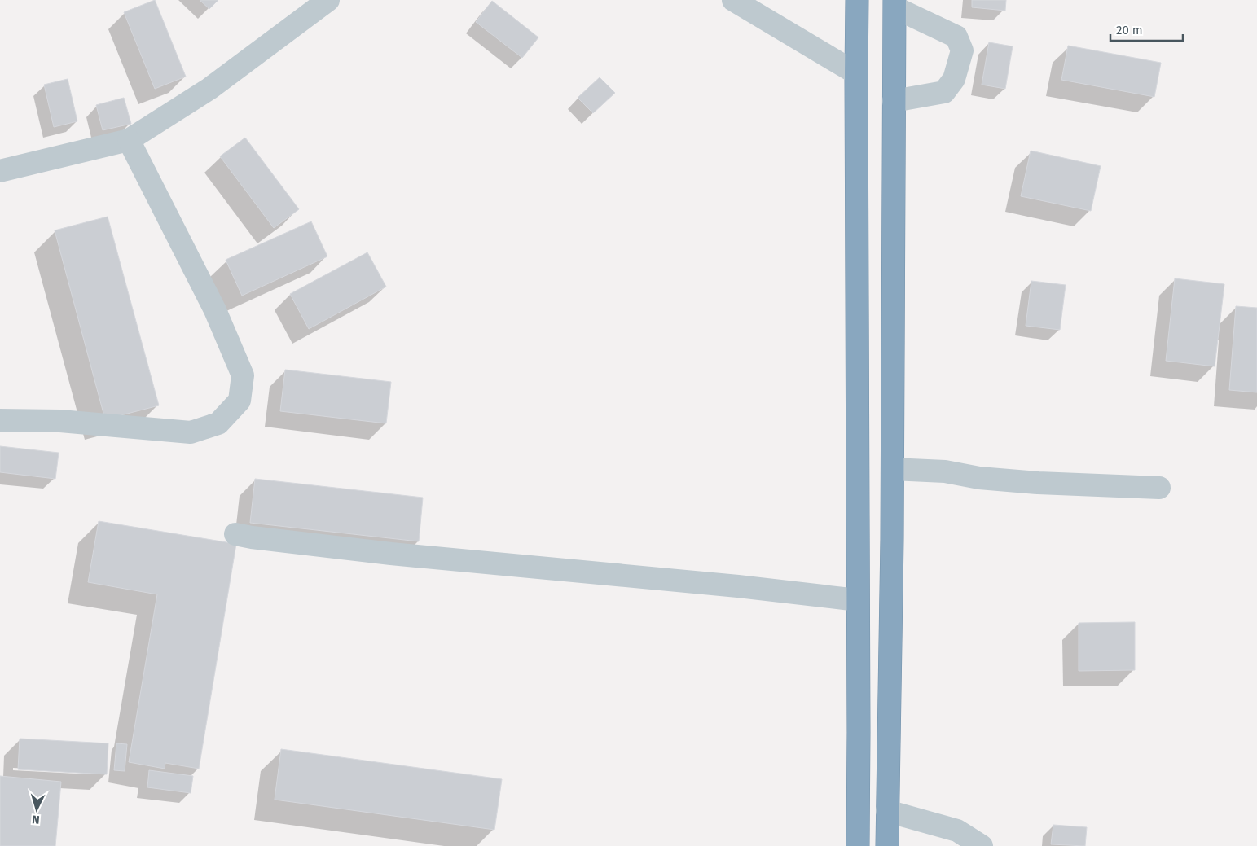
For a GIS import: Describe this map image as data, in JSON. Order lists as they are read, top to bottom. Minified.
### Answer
{"scale_bar":"20 m","north":"bottom"}
